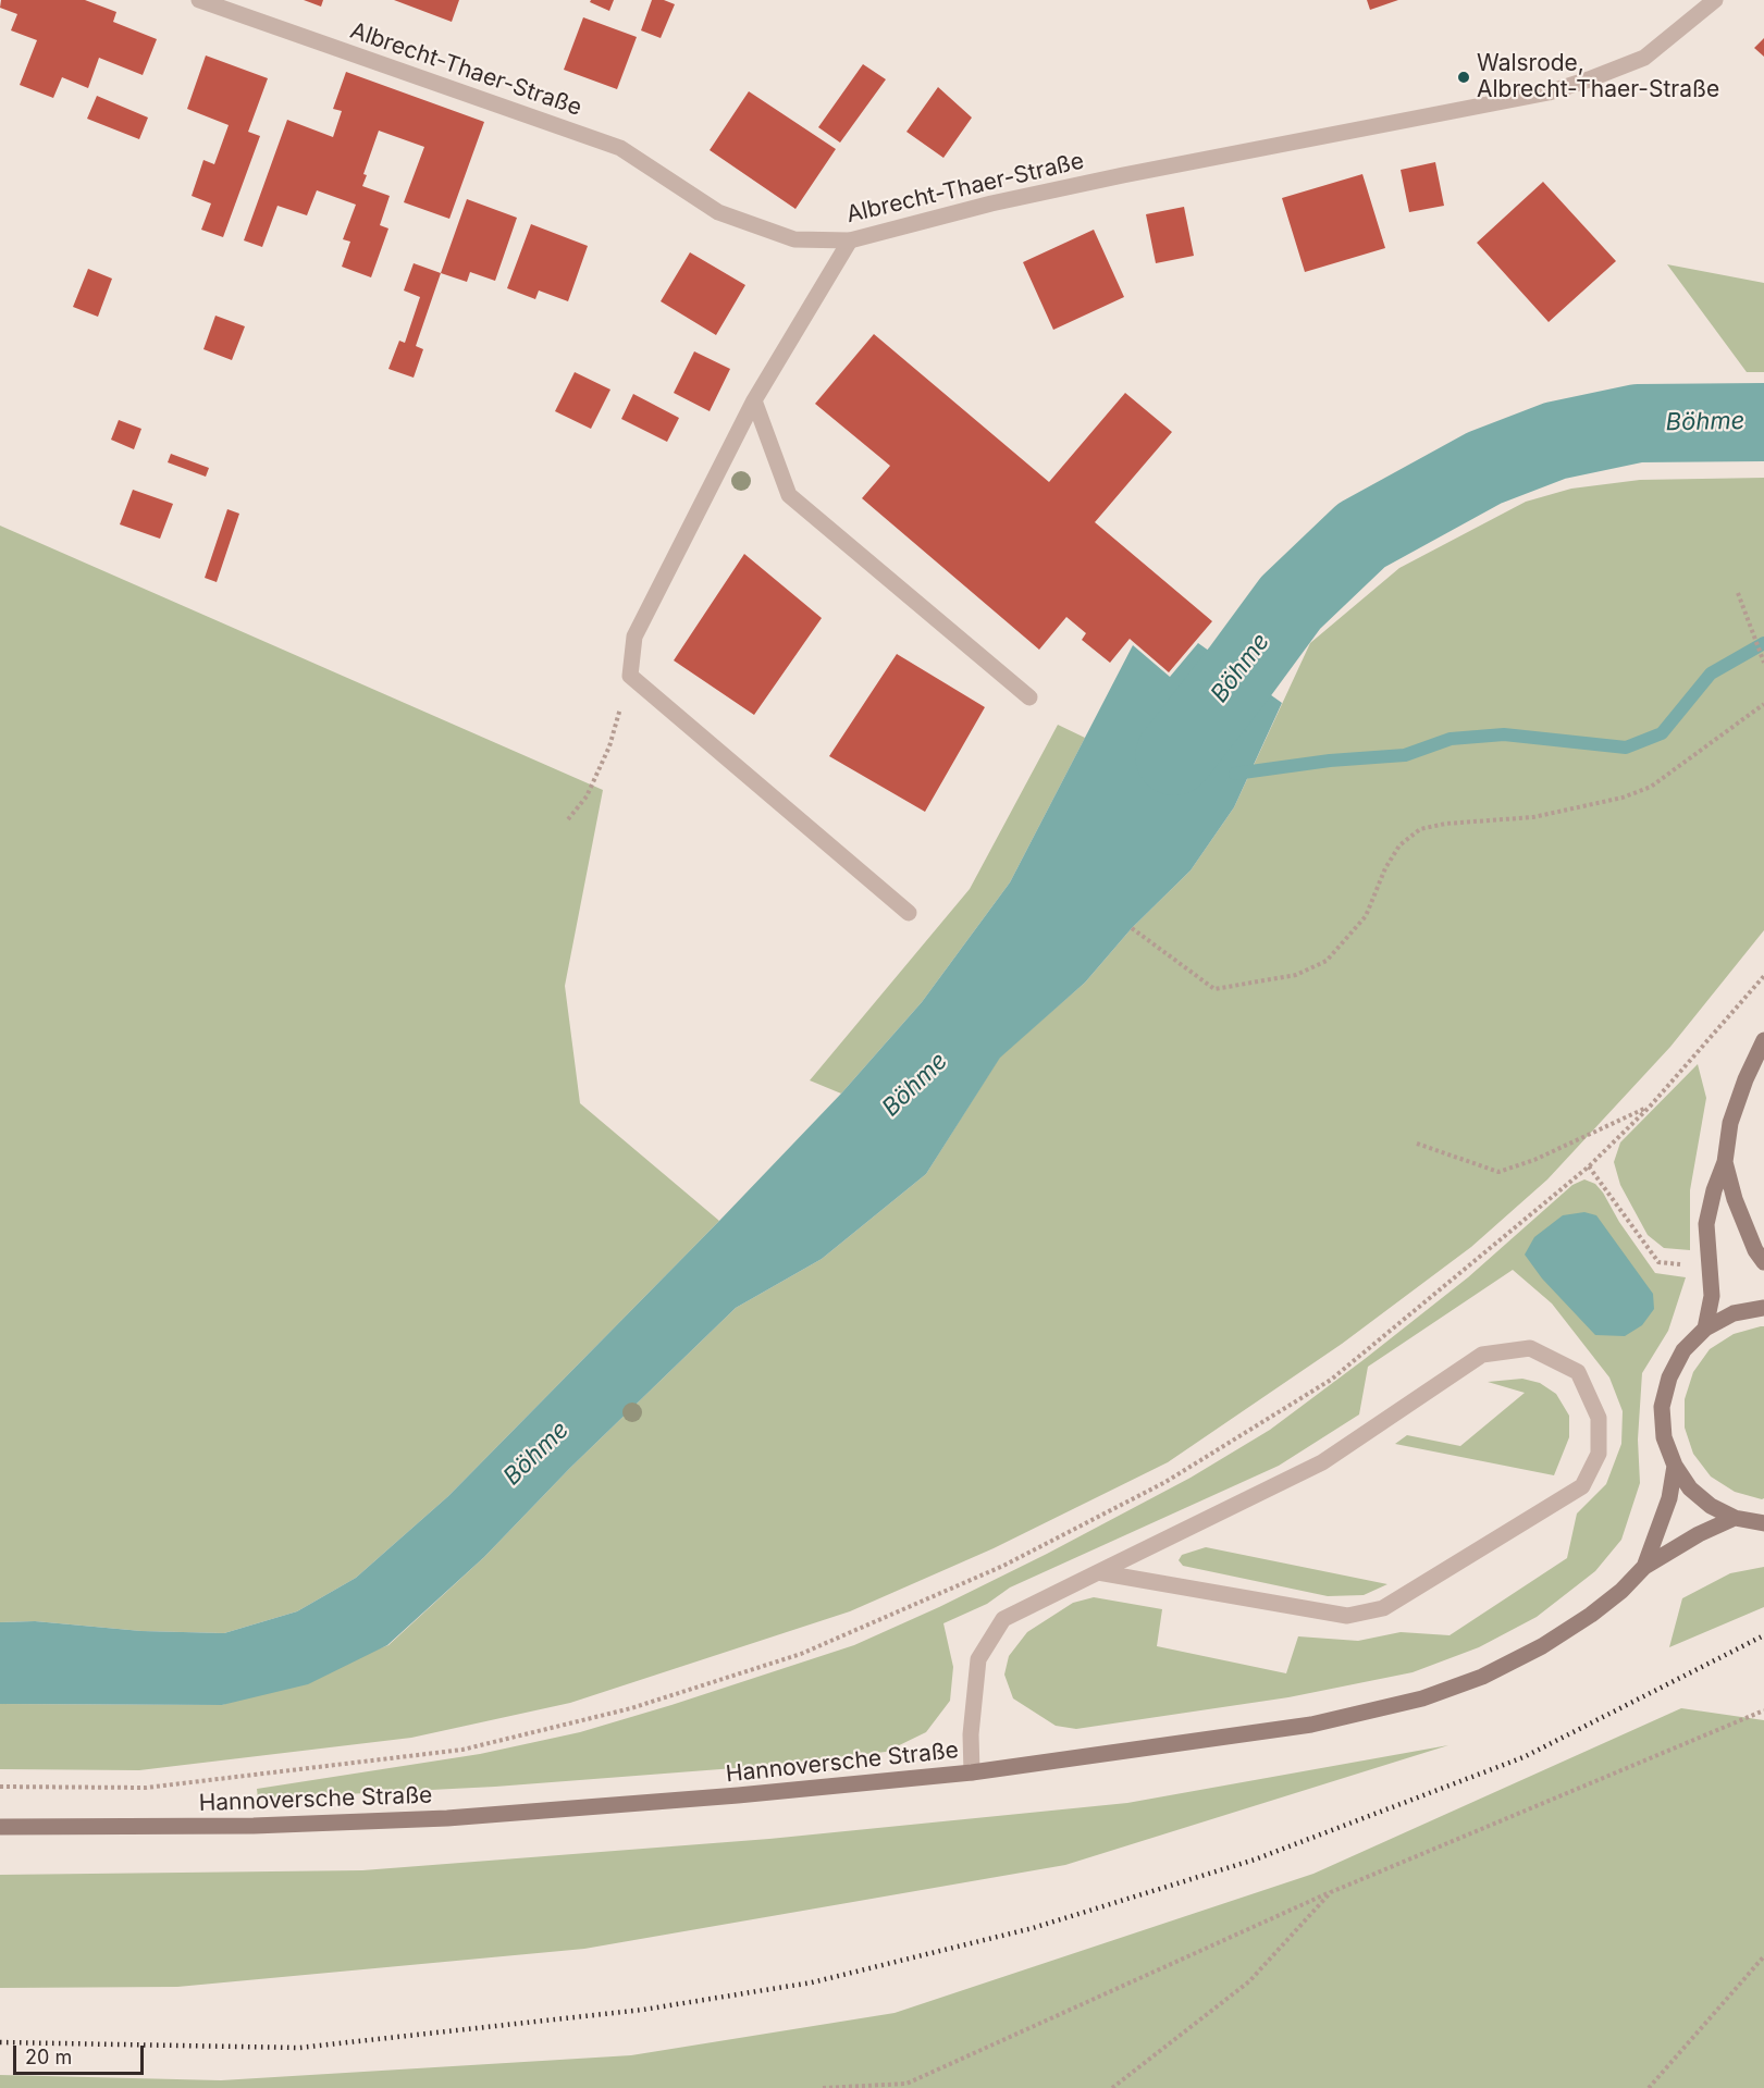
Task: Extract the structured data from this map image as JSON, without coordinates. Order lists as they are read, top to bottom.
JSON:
{
  "streets": {
    "main road": ["Hannoversche Straße"],
    "street": ["Albrecht-Thaer-Straße"]
  },
  "water": ["Böhme"],
  "places": ["Walsrode, Albrecht-Thaer-Straße"],
  "scale_bar": "20 m"
}
